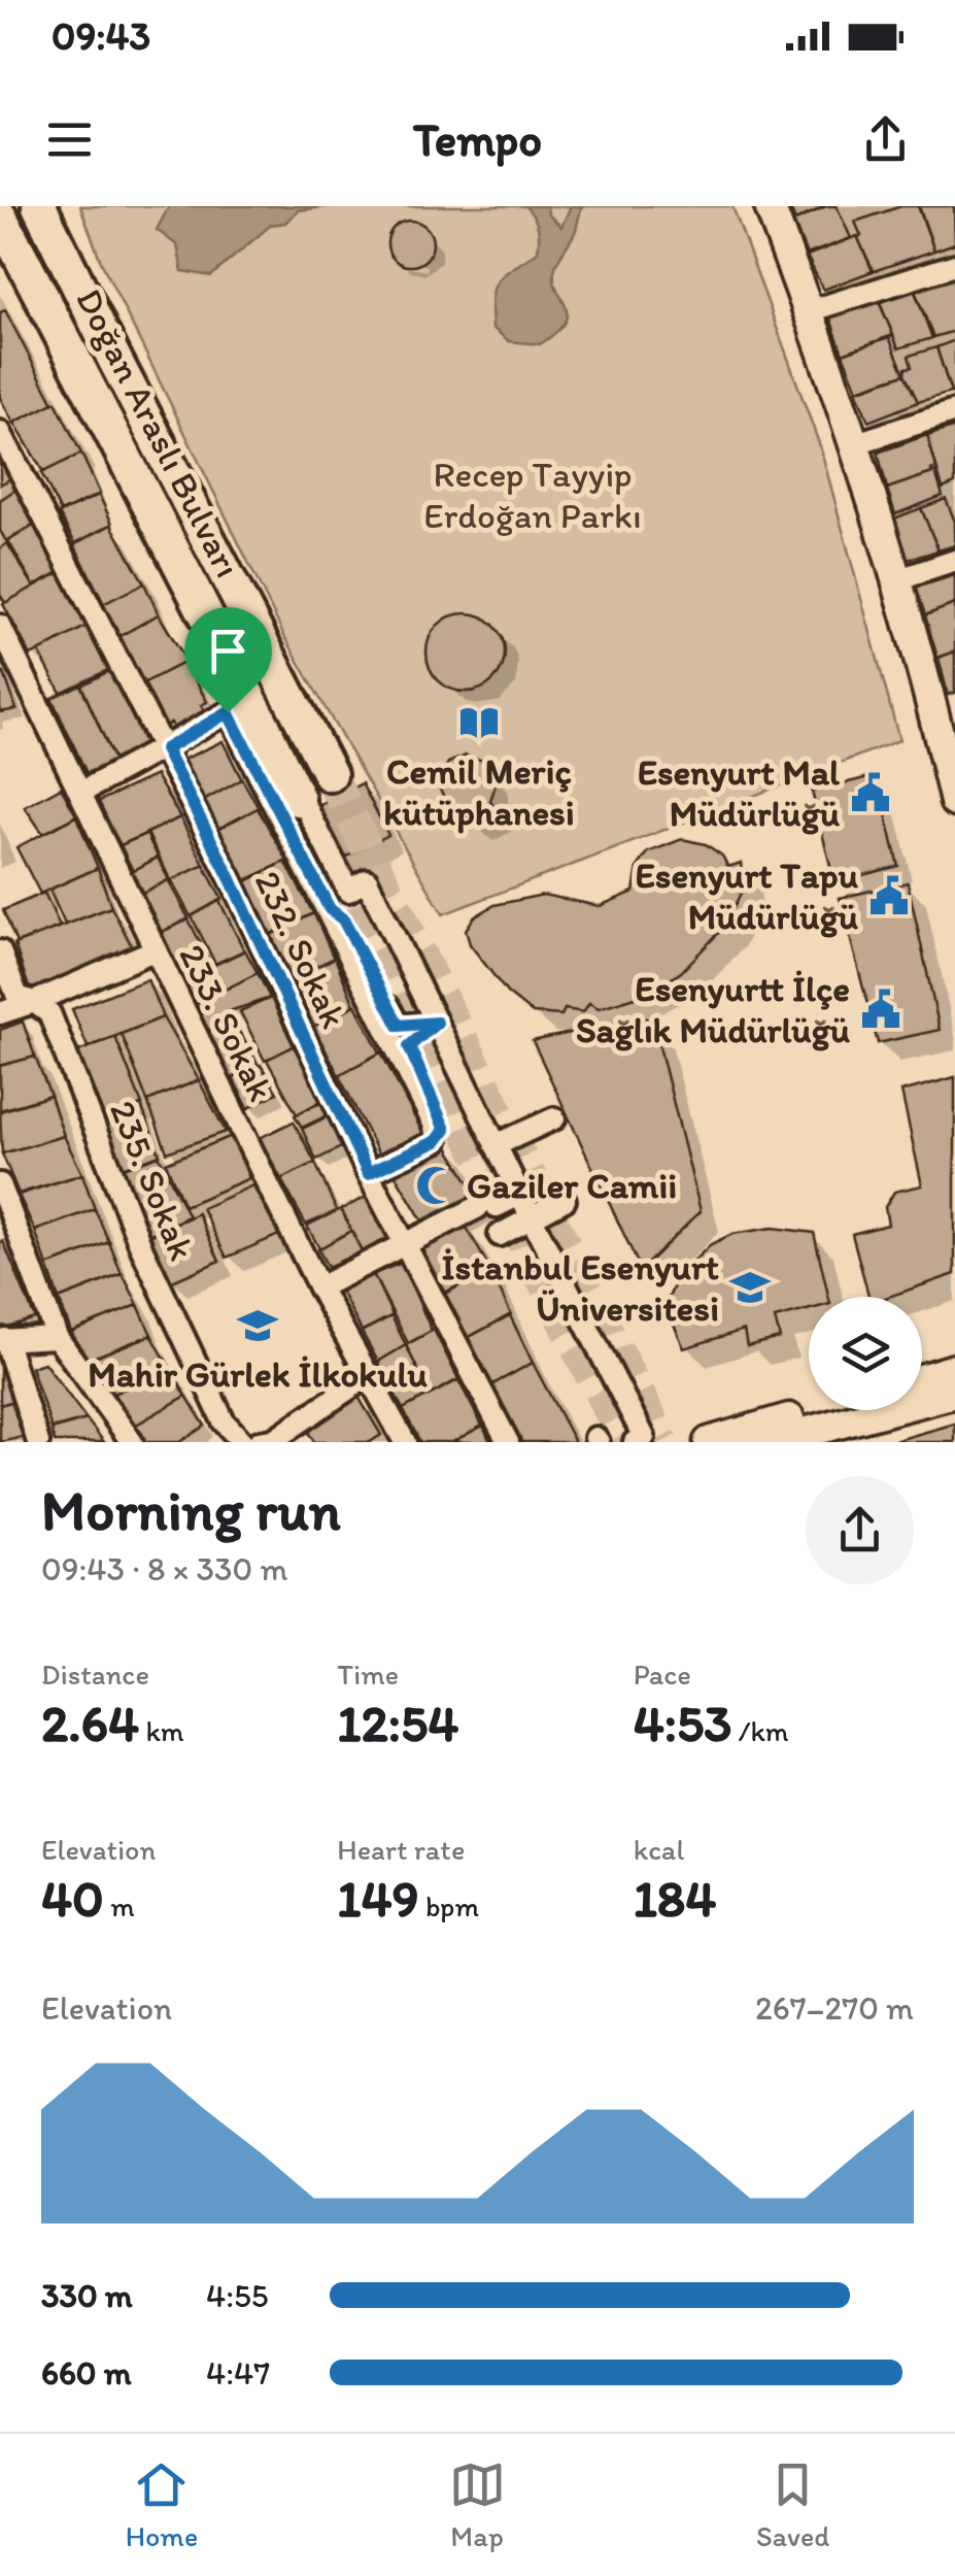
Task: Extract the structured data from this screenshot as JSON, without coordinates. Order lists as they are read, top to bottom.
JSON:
{
  "streets": {
    "main road": ["Doğan Araslı Bulvarı"],
    "street": ["232. Sokak", "233. Sokak", "235. Sokak"]
  },
  "parks": ["Recep Tayyip Erdoğan Parkı"],
  "places": {
    "library": ["Cemil Meriç kütüphanesi"],
    "public building": ["Esenyurt Mal Müdürlüğü", "Esenyurt Tapu Müdürlüğü", "Esenyurtt İlçe Sağlık Müdürlüğü"],
    "mosque": ["Gaziler Camii"],
    "school or university": ["İstanbul Esenyurt Üniversitesi", "Mahir Gürlek İlkokulu"]
  },
  "page": {
    "status": "09:43",
    "header": "Tempo",
    "heading": ["Morning run", "09:43 · 8 × 330 m"],
    "stats": [
      ["Distance", "2.64 km"],
      ["Time", "12:54"],
      ["Pace", "4:53 /km"],
      ["Elevation", "40 m"],
      ["Heart rate", "149 bpm"],
      ["kcal", "184"]
    ],
    "chart": ["Elevation", "267–270 m"],
    "list": [
      {
        "name": "330 m",
        "note": "4:55"
      },
      {
        "name": "660 m",
        "note": "4:47"
      }
    ],
    "tabs": ["Home", "Map", "Saved"]
  }
}
